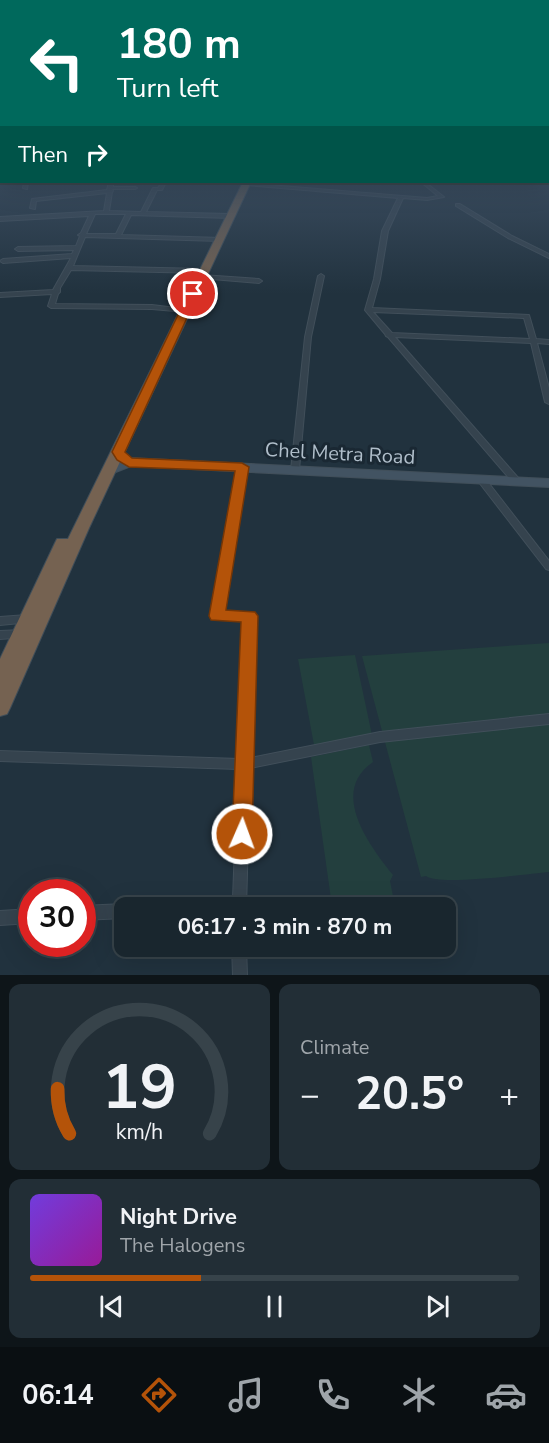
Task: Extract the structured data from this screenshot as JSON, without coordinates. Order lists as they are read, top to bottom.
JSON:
{
  "streets": {
    "street": ["Chel Metra Road"]
  },
  "page": {
    "turn": ["180 m", "Turn left"],
    "then": "Then",
    "limit": "30",
    "trip": "06:17 · 3 min · 870 m",
    "tile": "Climate",
    "heat": ["−", "20.5°", "+"],
    "song": ["Night Drive", "The Halogens"],
    "tabs": "06:14",
    "gauge": ["19", "km/h"]
  }
}
